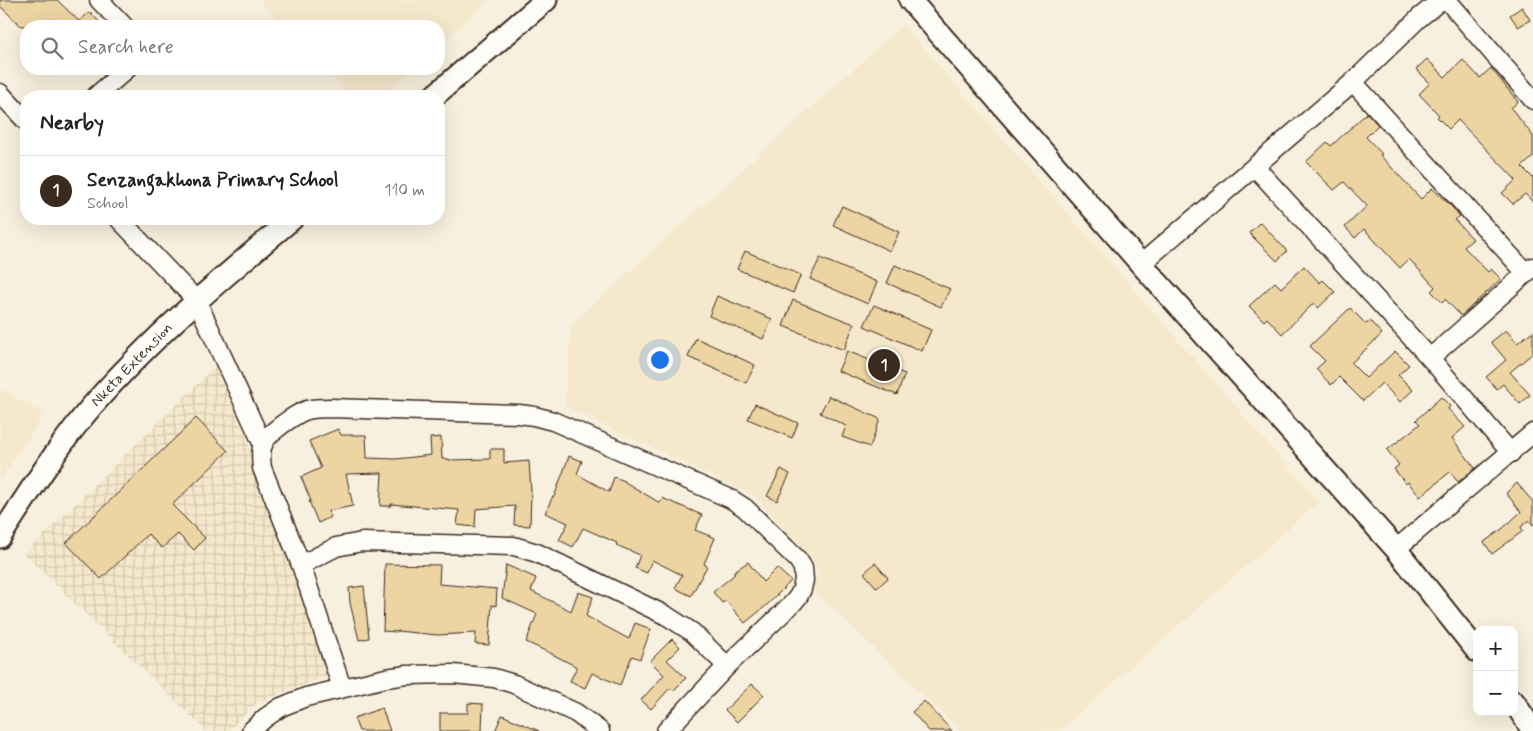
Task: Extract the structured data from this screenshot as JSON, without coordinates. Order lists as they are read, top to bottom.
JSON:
{
  "streets": {
    "street": ["Nketa Extension"]
  },
  "page": {
    "search": "Search here",
    "heading": "Nearby",
    "list": [
      {
        "mark": "1",
        "name": "Senzangakhona Primary School",
        "note": "School",
        "value": "110 m"
      }
    ],
    "pins": "1",
    "map_buttons": ["+", "−"]
  }
}
